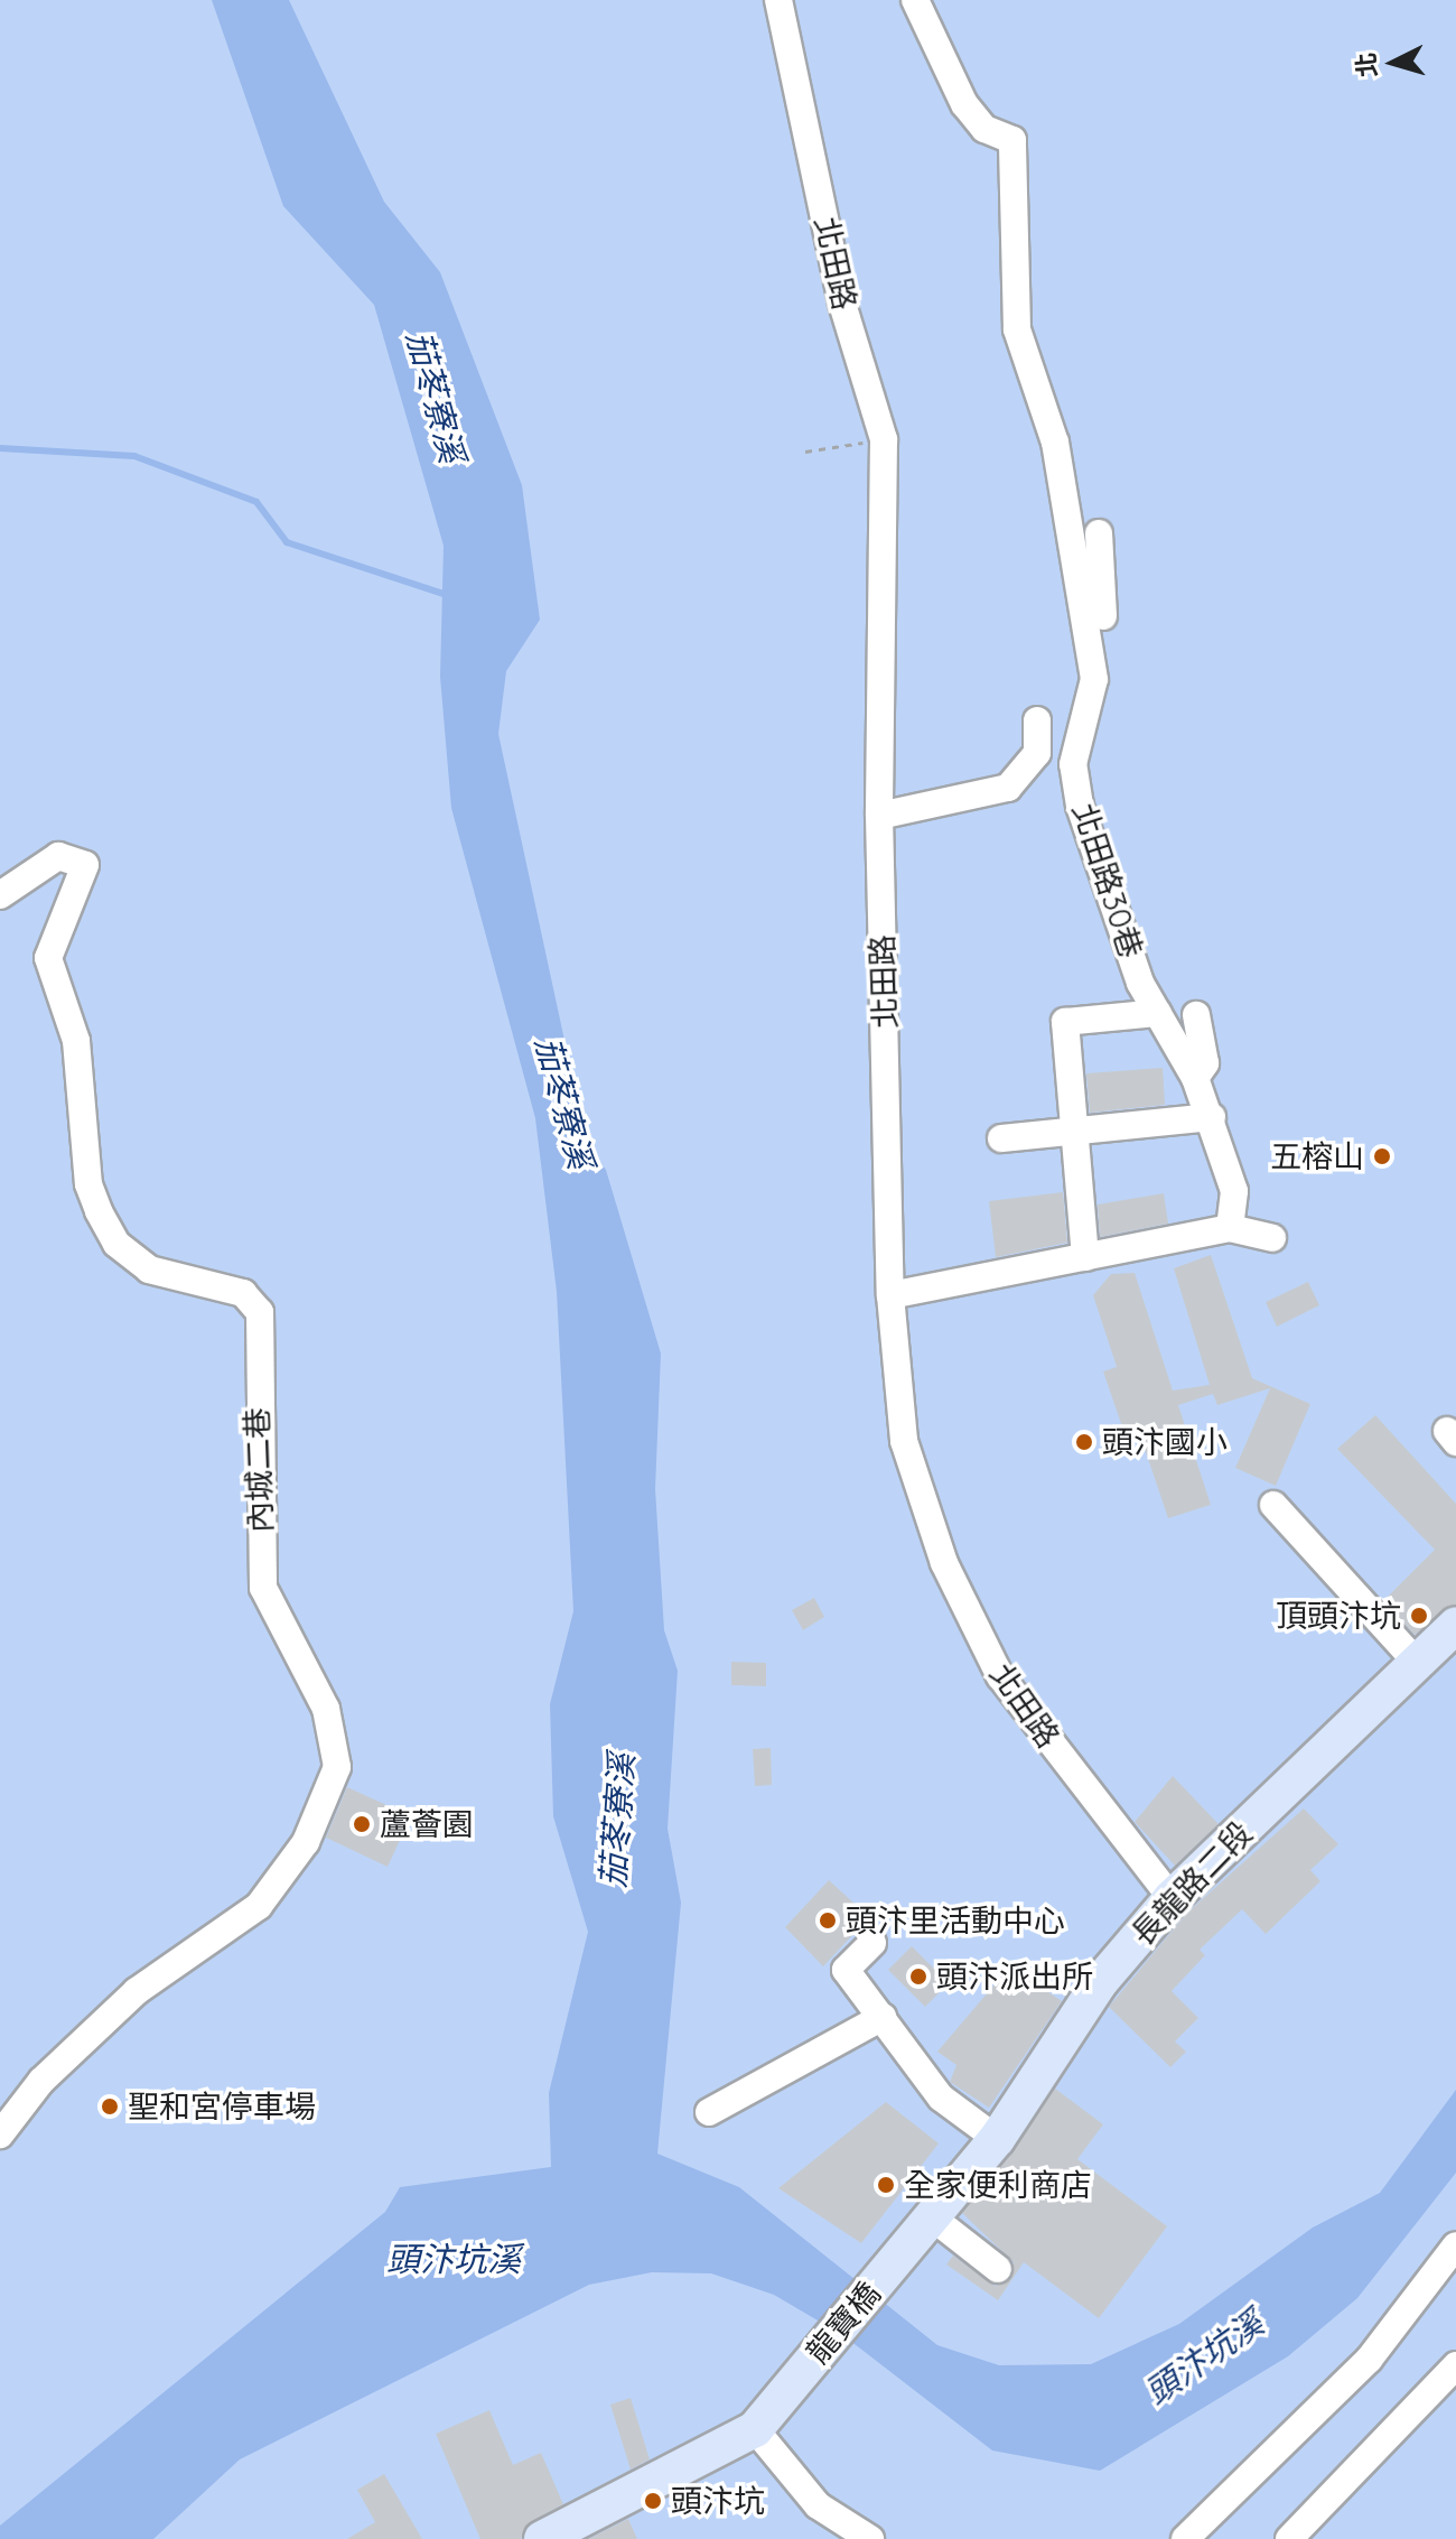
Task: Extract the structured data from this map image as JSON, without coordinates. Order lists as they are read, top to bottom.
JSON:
{
  "streets": {
    "main road": ["長龍路二段", "龍寶橋"],
    "street": ["北田路", "北田路30巷", "內城二巷"]
  },
  "crossings": [
    ["北田路", "長龍路二段"],
    ["長龍路二段", "龍寶橋"]
  ],
  "water": ["茄苳寮溪", "頭汴坑溪"],
  "places": [
    "五榕山",
    "頭汴國小",
    "頂頭汴坑",
    "蘆薈園",
    "頭汴里活動中心",
    "頭汴派出所",
    "聖和宮停車場",
    "全家便利商店",
    "頭汴坑"
  ],
  "north": "left"
}
